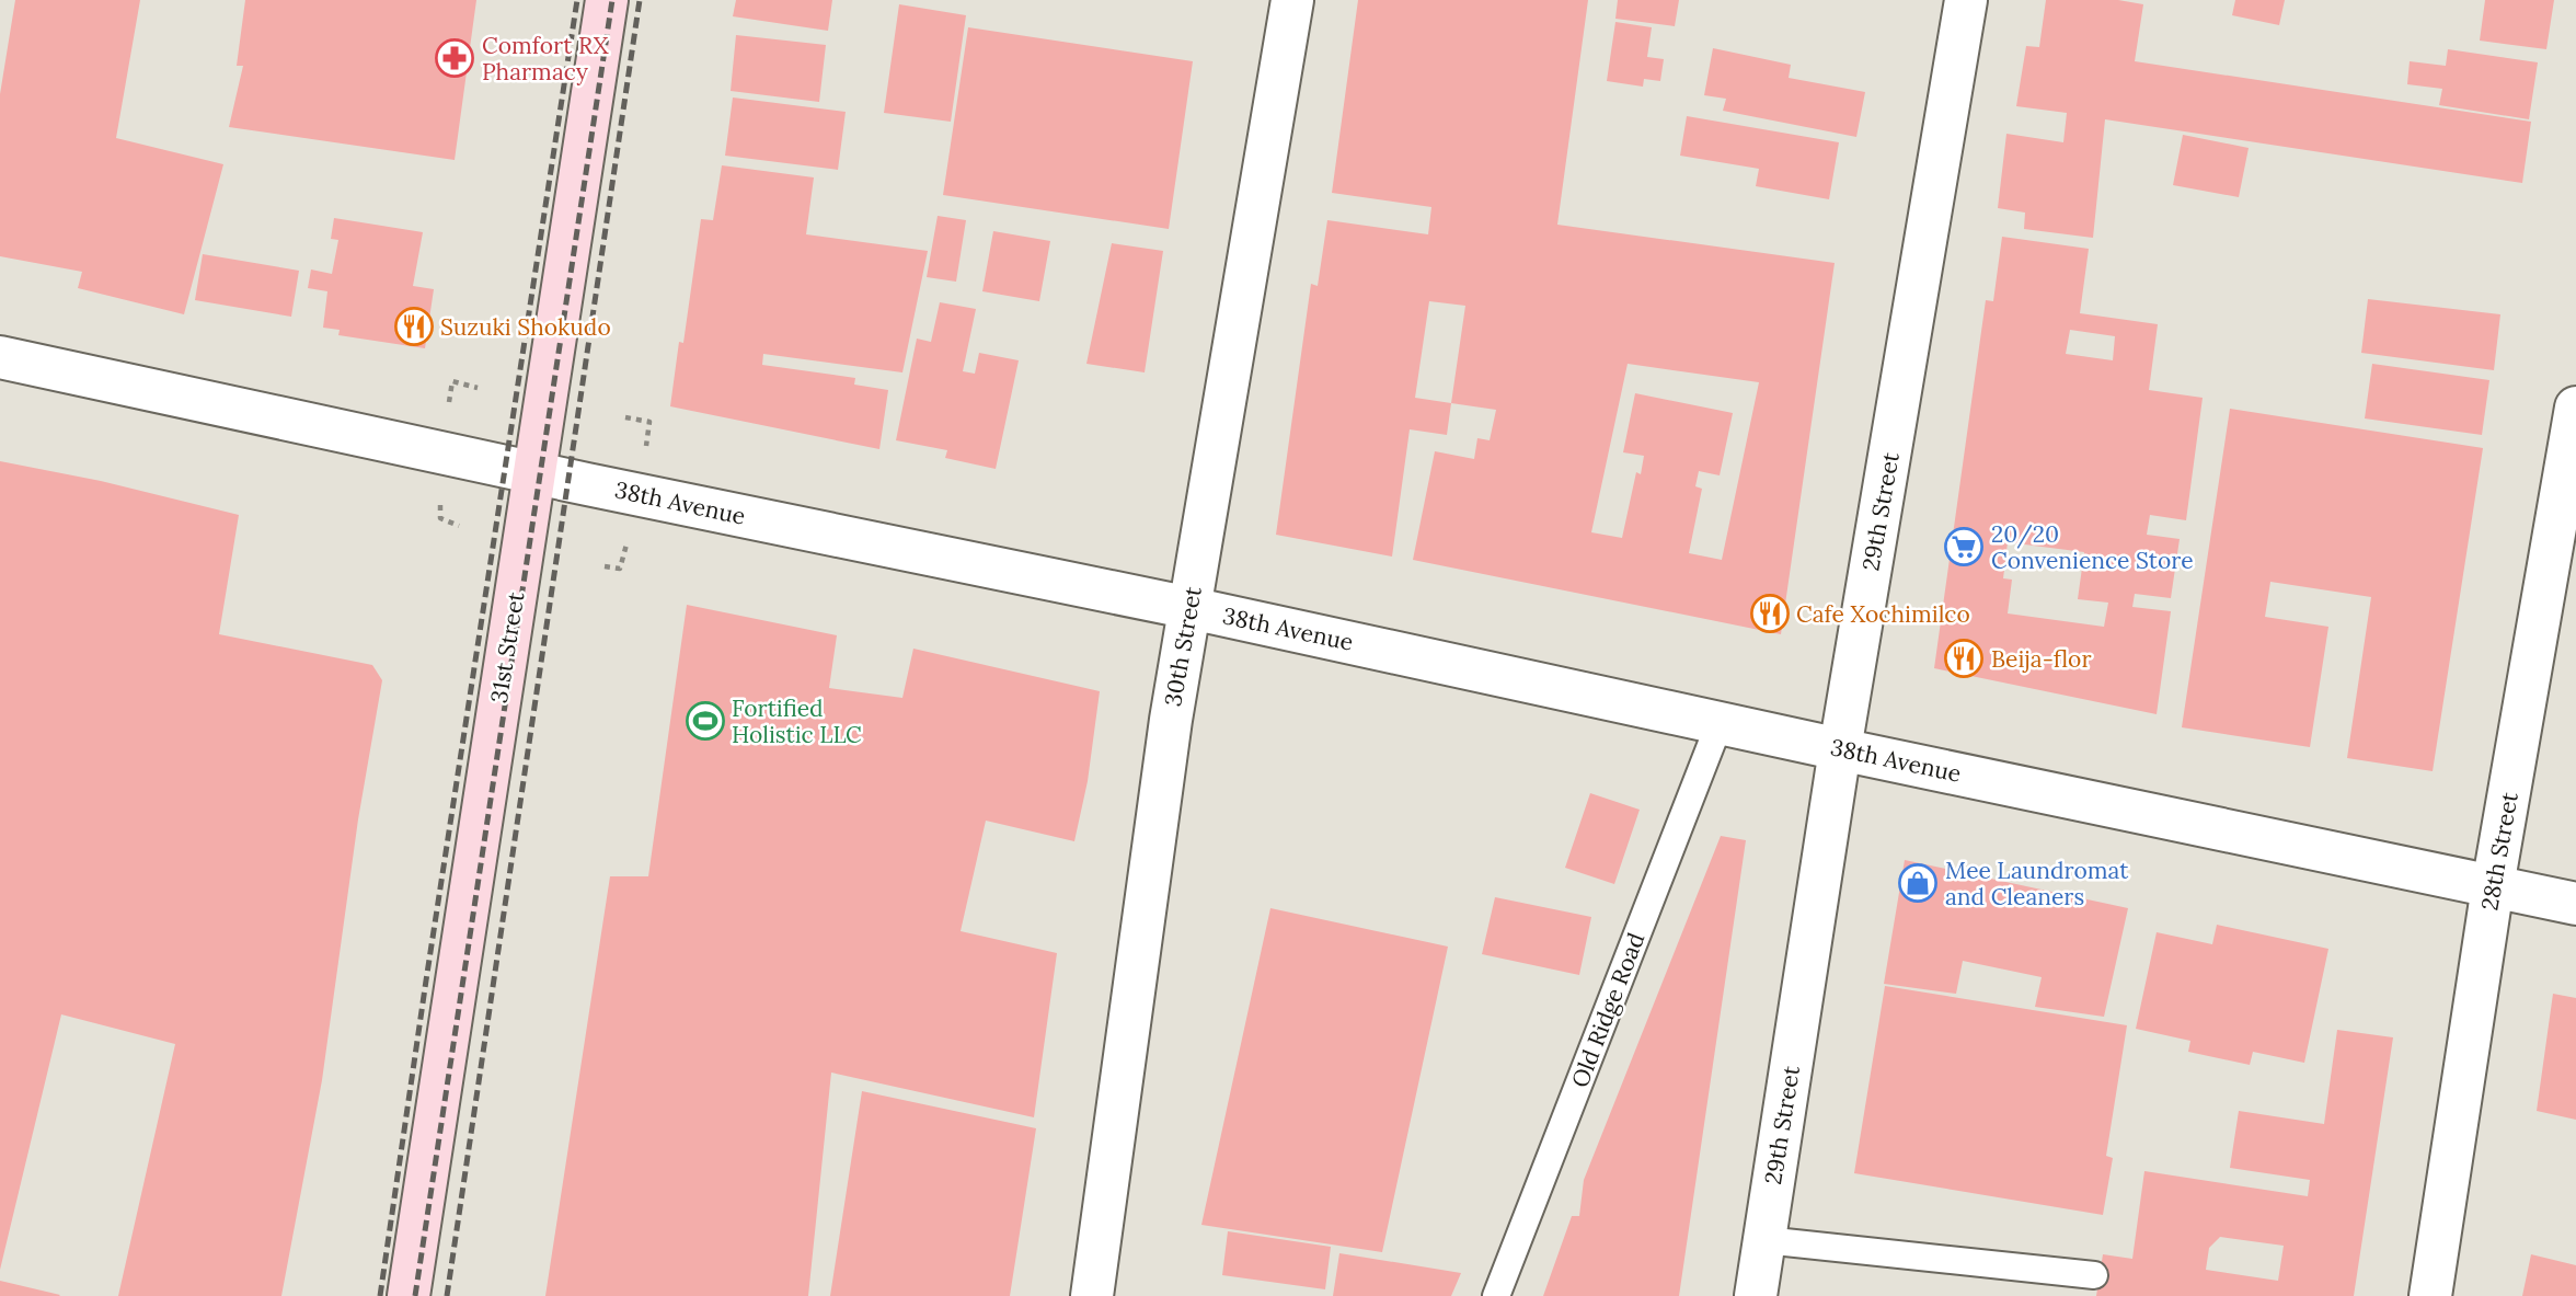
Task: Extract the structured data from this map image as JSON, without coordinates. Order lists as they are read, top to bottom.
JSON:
{
  "streets": {
    "main road": ["31st Street"],
    "street": [
      "38th Avenue",
      "29th Street",
      "30th Street",
      "28th Street"
    ],
    "lane": ["Old Ridge Road"]
  },
  "crossings": [
    ["38th Avenue", "29th Street"],
    ["38th Avenue", "30th Street"],
    ["38th Avenue", "31st Street"],
    ["38th Avenue", "28th Street"],
    ["38th Avenue", "Old Ridge Road"]
  ],
  "places": {
    "pharmacy": ["Comfort RX Pharmacy"],
    "restaurant": ["Suzuki Shokudo", "Cafe Xochimilco", "Beija-flor"],
    "supermarket": ["20/20 Convenience Store"],
    "sports": ["Fortified Holistic LLC"],
    "shop": ["Mee Laundromat and Cleaners"]
  }
}
